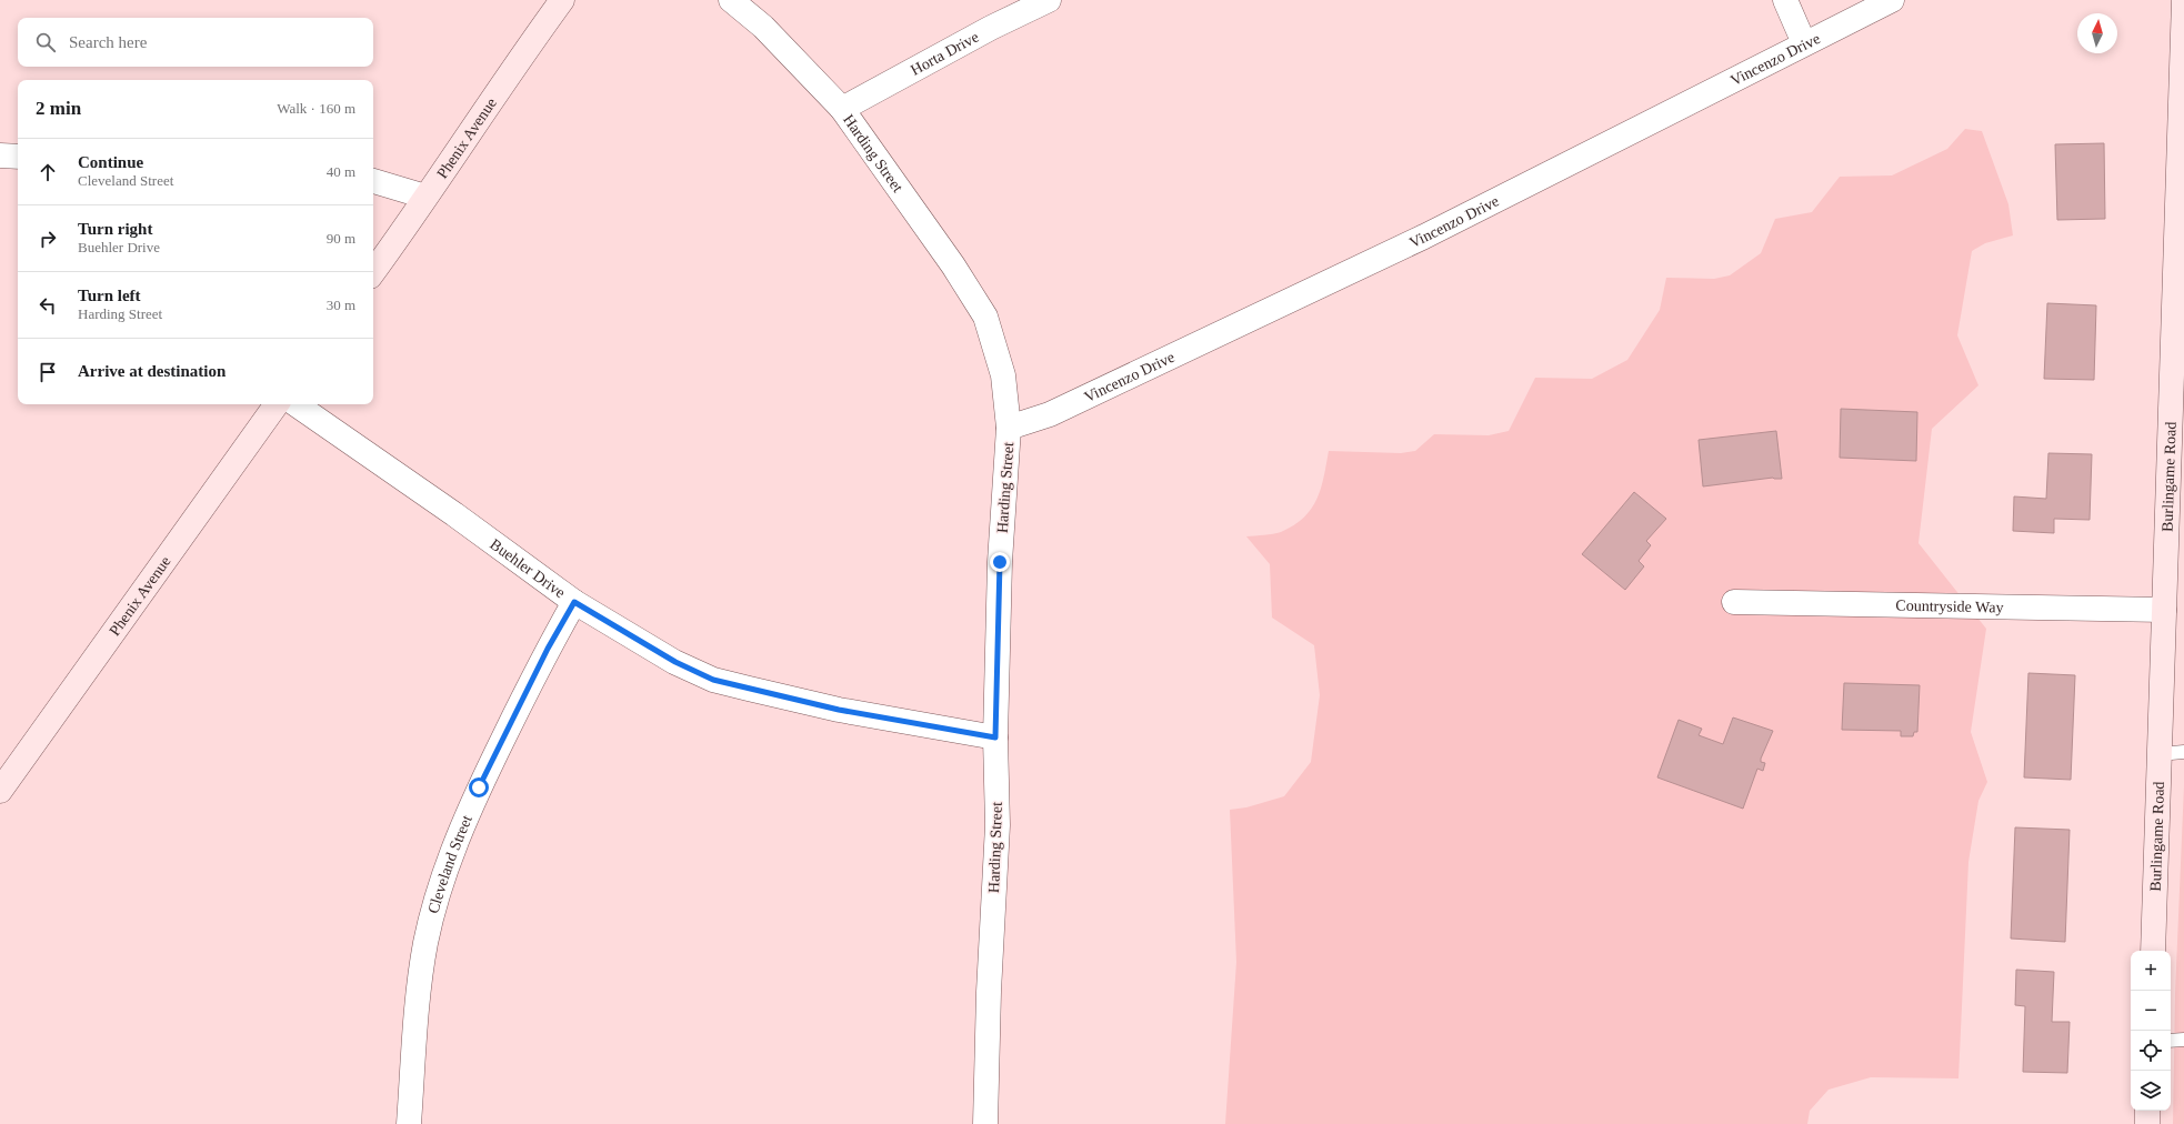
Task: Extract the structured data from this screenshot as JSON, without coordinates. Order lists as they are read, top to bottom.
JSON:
{
  "streets": {
    "street": [
      "Horta Drive",
      "Vincenzo Drive",
      "Phenix Avenue",
      "Harding Street",
      "Burlingame Road",
      "Buehler Drive",
      "Countryside Way",
      "Cleveland Street"
    ]
  },
  "crossings": [
    ["Horta Drive", "Harding Street"],
    ["Vincenzo Drive", "Harding Street"],
    ["Harding Street", "Buehler Drive"],
    ["Burlingame Road", "Countryside Way"],
    ["Buehler Drive", "Cleveland Street"]
  ],
  "north": "top",
  "page": {
    "search": "Search here",
    "heading": ["2 min", "Walk · 160 m"],
    "list": [
      ["Continue", "Cleveland Street", "40 m"],
      ["Turn right", "Buehler Drive", "90 m"],
      ["Turn left", "Harding Street", "30 m"],
      "Arrive at destination"
    ],
    "map_buttons": ["+", "−"]
  }
}
